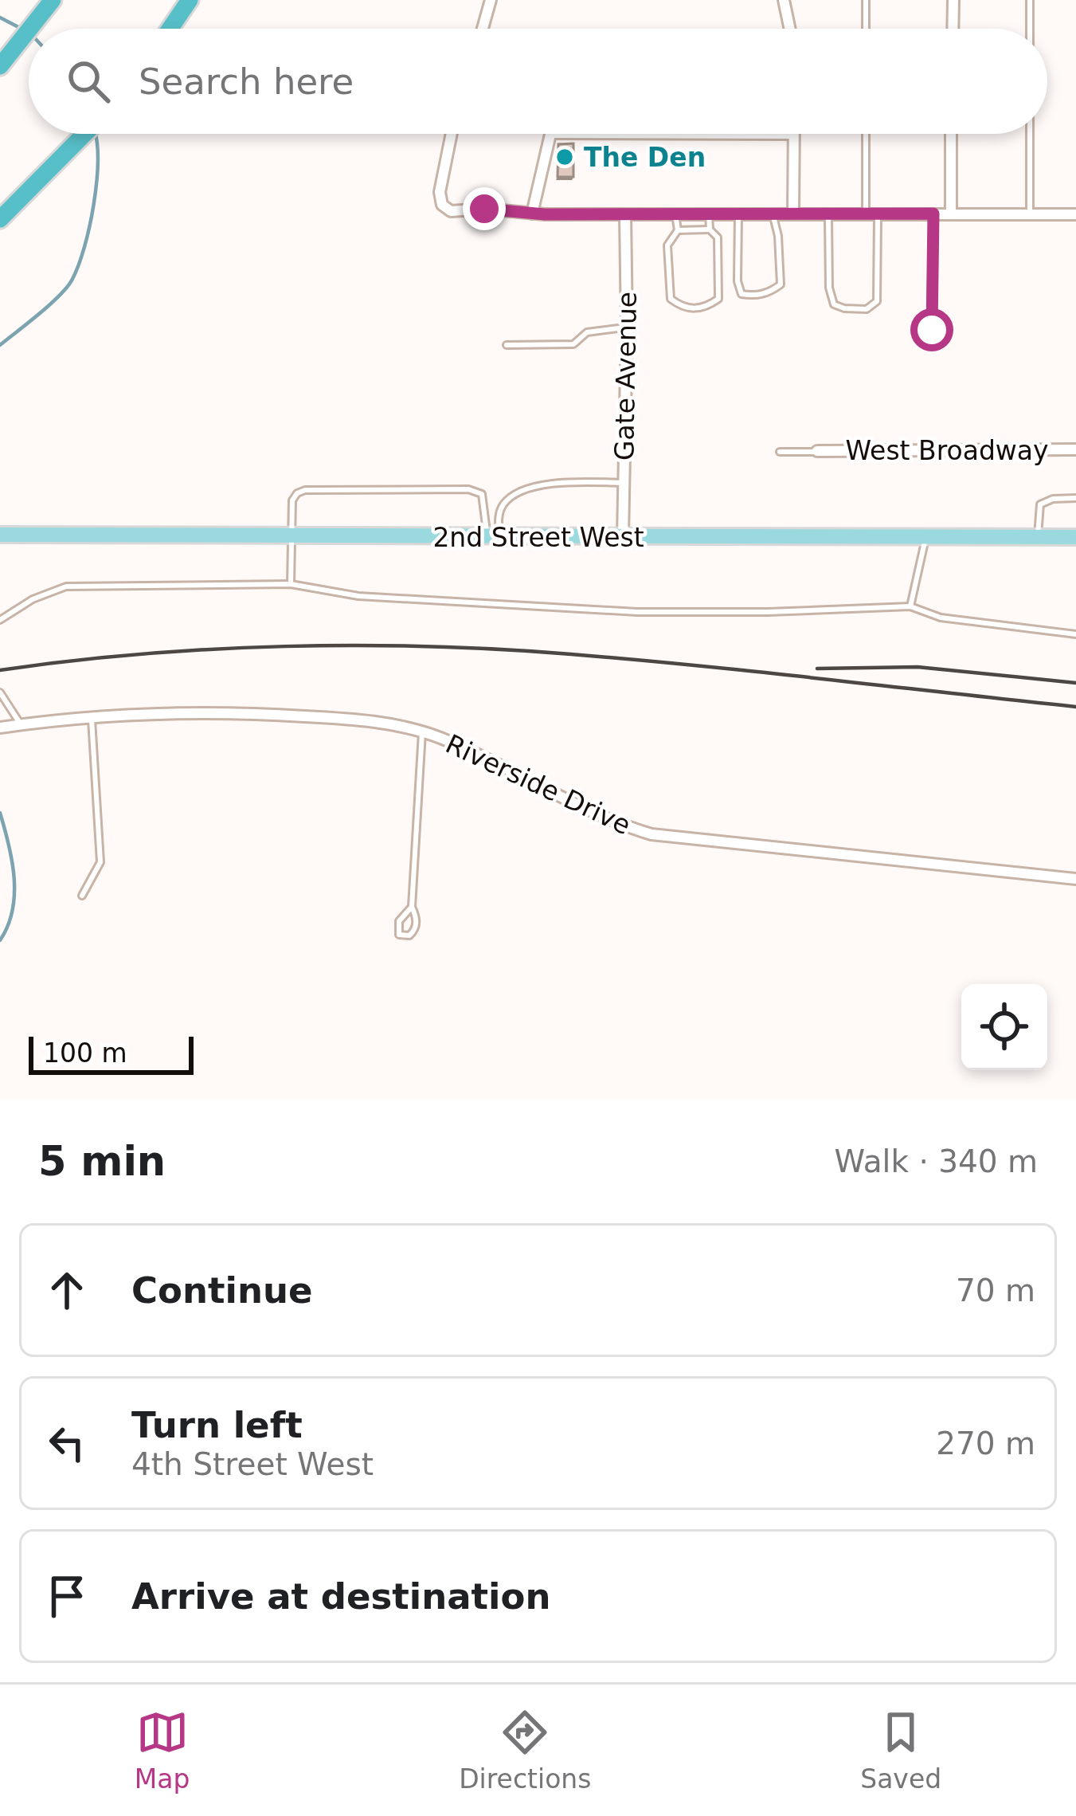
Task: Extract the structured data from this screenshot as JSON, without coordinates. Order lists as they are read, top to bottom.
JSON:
{
  "streets": {
    "main road": ["2nd Street West"],
    "street": ["Gate Avenue", "West Broadway", "Riverside Drive"]
  },
  "crossings": [
    ["Gate Avenue", "2nd Street West"]
  ],
  "places": ["The Den"],
  "scale_bar": "100 m",
  "page": {
    "search": "Search here",
    "scale": "100 m",
    "heading": ["5 min", "Walk · 340 m"],
    "list": [
      ["Continue", "70 m"],
      ["Turn left", "4th Street West", "270 m"],
      "Arrive at destination"
    ],
    "nav": ["Map", "Directions", "Saved"]
  }
}
